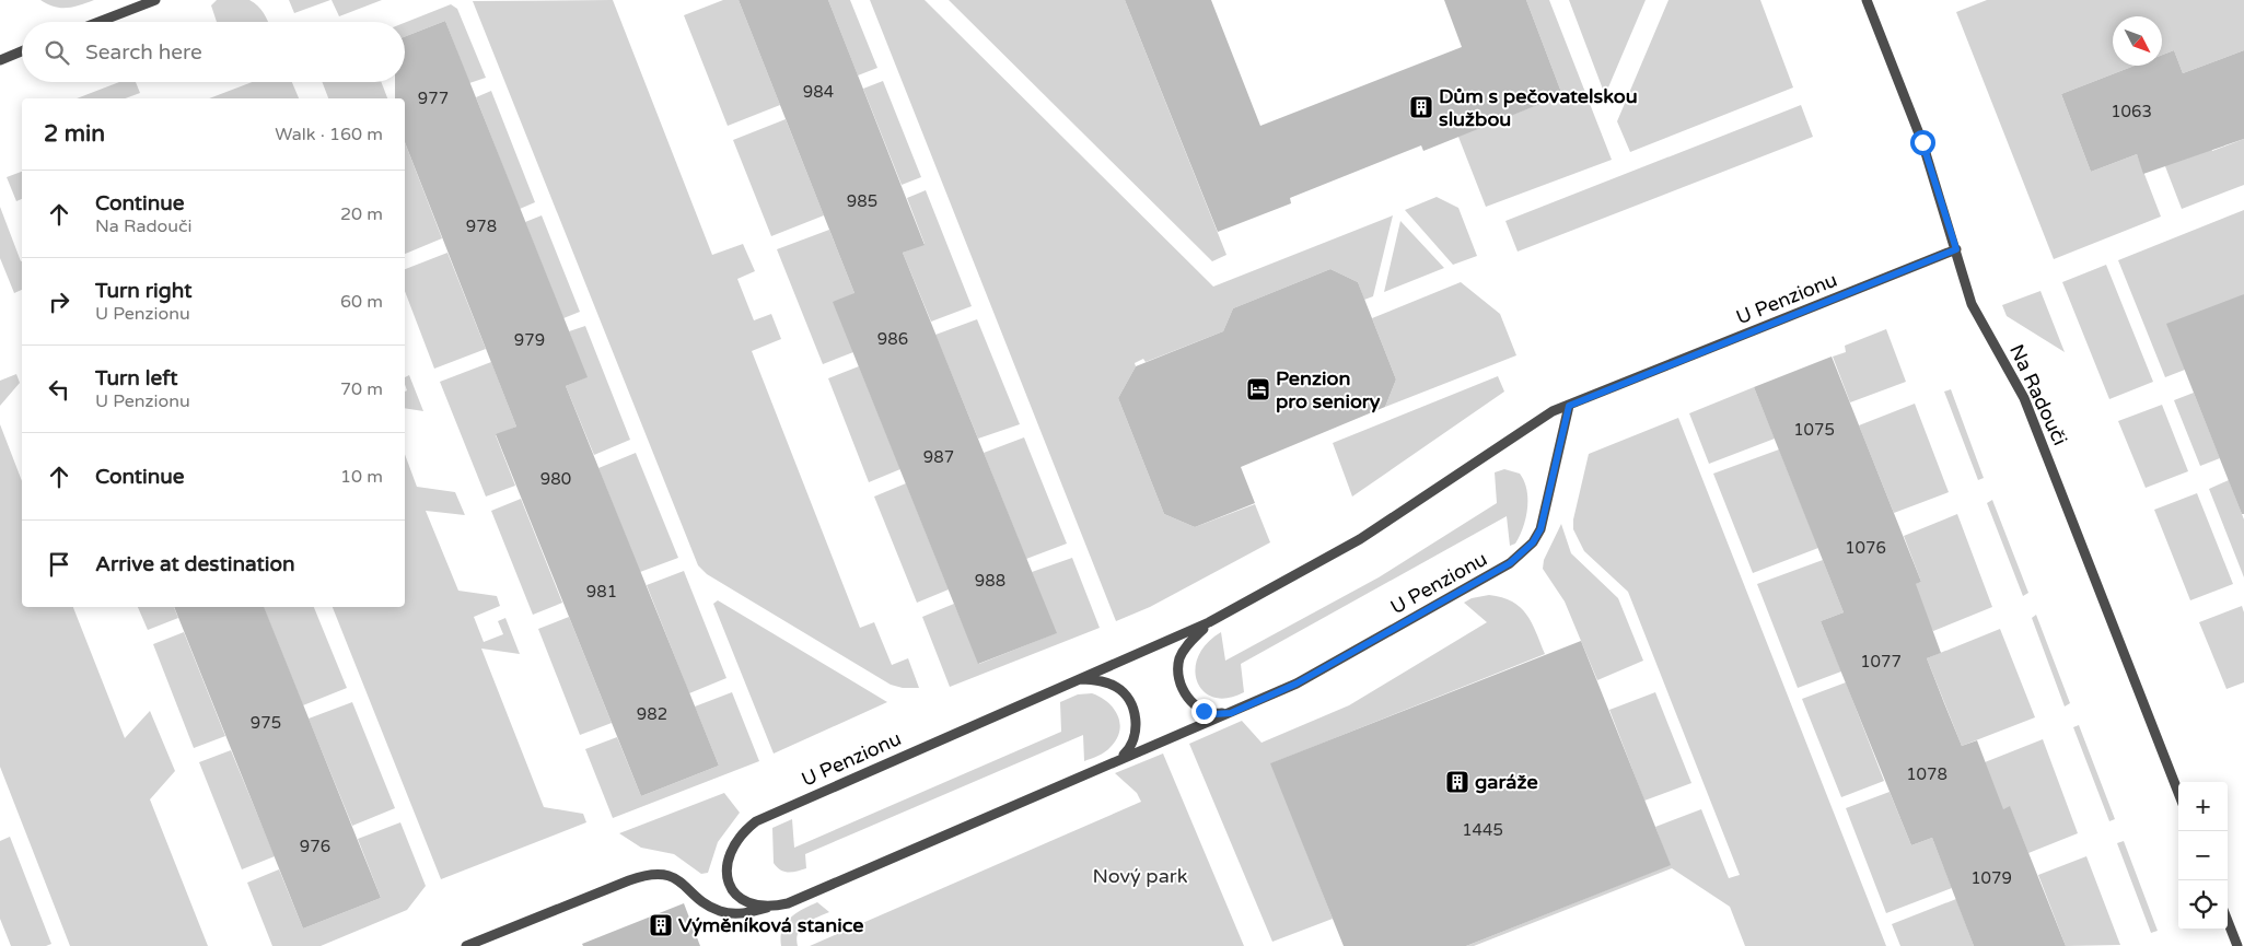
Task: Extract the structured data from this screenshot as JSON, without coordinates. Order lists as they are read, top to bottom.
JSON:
{
  "streets": {
    "street": ["U Penzionu", "Na Radouči"]
  },
  "crossings": [
    ["U Penzionu", "Na Radouči"]
  ],
  "parks": ["Nový park"],
  "places": {
    "building": ["Dům s pečovatelskou službou", "garáže", "Výměníková stanice"],
    "hotel": ["Penzion pro seniory"]
  },
  "house_numbers": [
    "984",
    "977",
    "1063",
    "985",
    "978",
    "986",
    "979",
    "1075",
    "987",
    "980",
    "1076",
    "988",
    "981",
    "1077",
    "982",
    "975",
    "1078",
    "1445",
    "976",
    "1079"
  ],
  "north": "bottom right",
  "page": {
    "search": "Search here",
    "heading": ["2 min", "Walk · 160 m"],
    "list": [
      ["Continue", "Na Radouči", "20 m"],
      ["Turn right", "U Penzionu", "60 m"],
      ["Turn left", "U Penzionu", "70 m"],
      ["Continue", "10 m"],
      "Arrive at destination"
    ],
    "map_buttons": ["+", "−"]
  }
}
